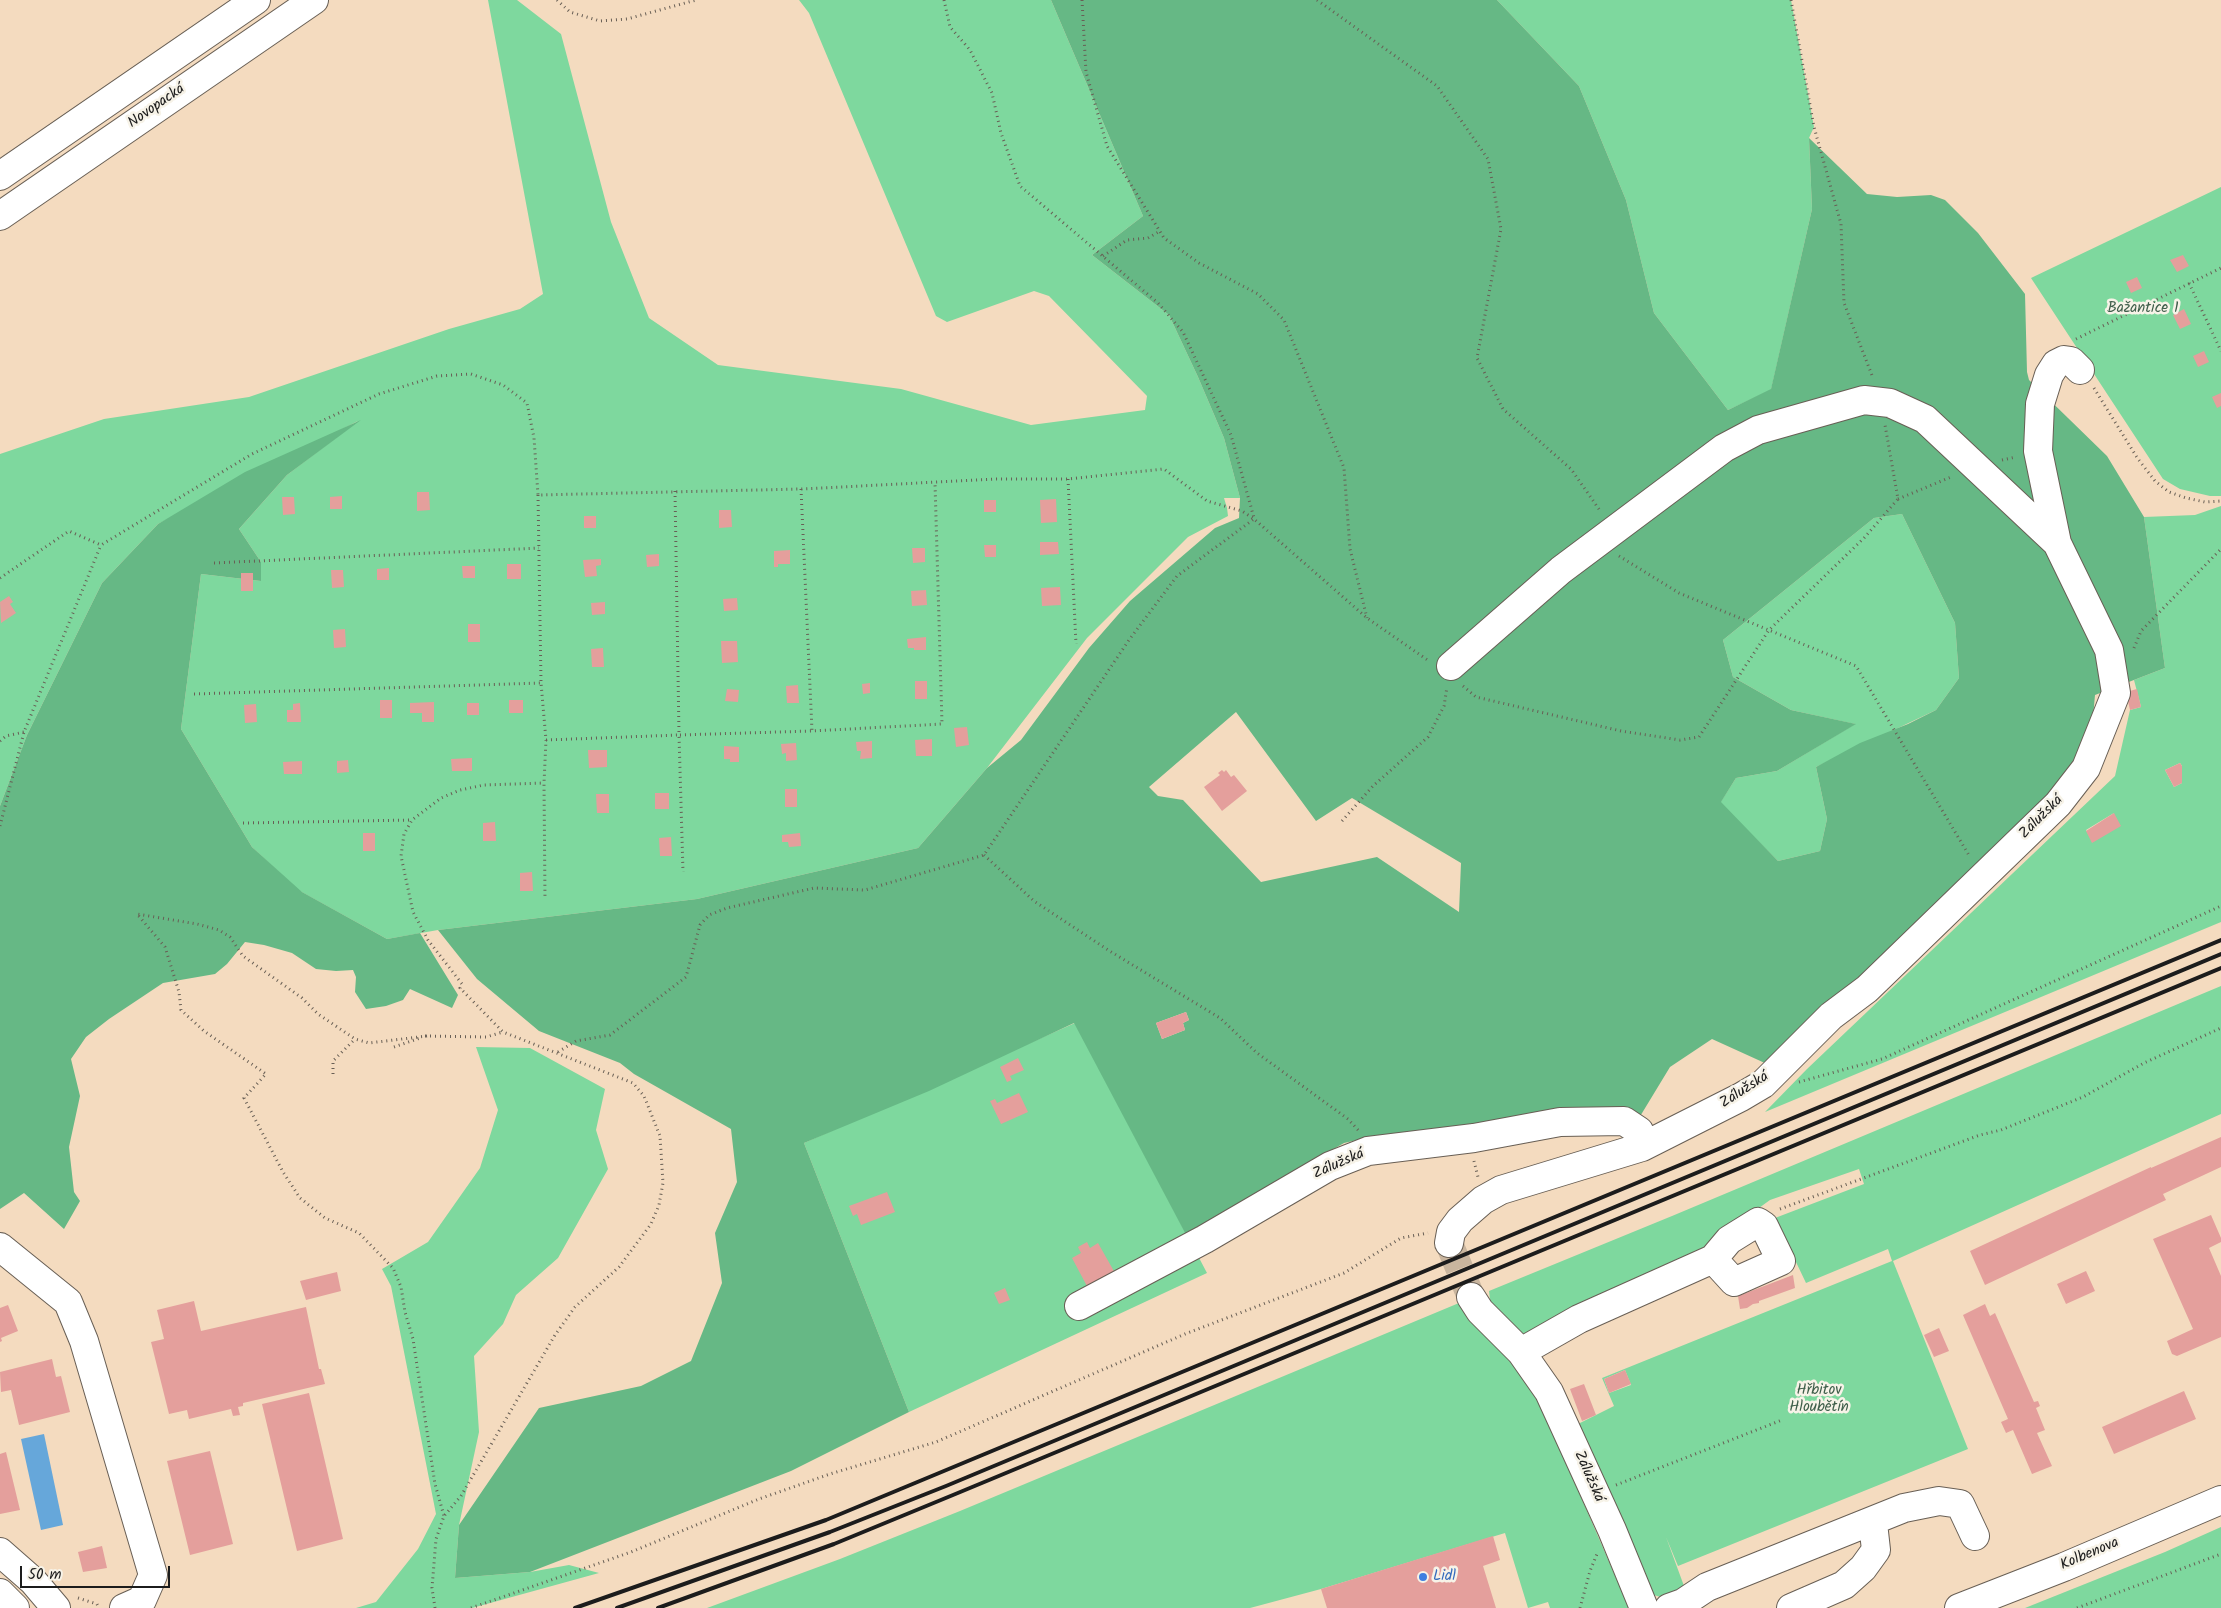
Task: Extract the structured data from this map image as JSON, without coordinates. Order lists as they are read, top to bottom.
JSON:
{
  "streets": {
    "main road": ["Novopacká", "Zálužská", "Kolbenova"]
  },
  "parks": ["Bažantice 1", "Hřbitov Hloubětín"],
  "places": ["Lidl"],
  "scale_bar": "50 m"
}
